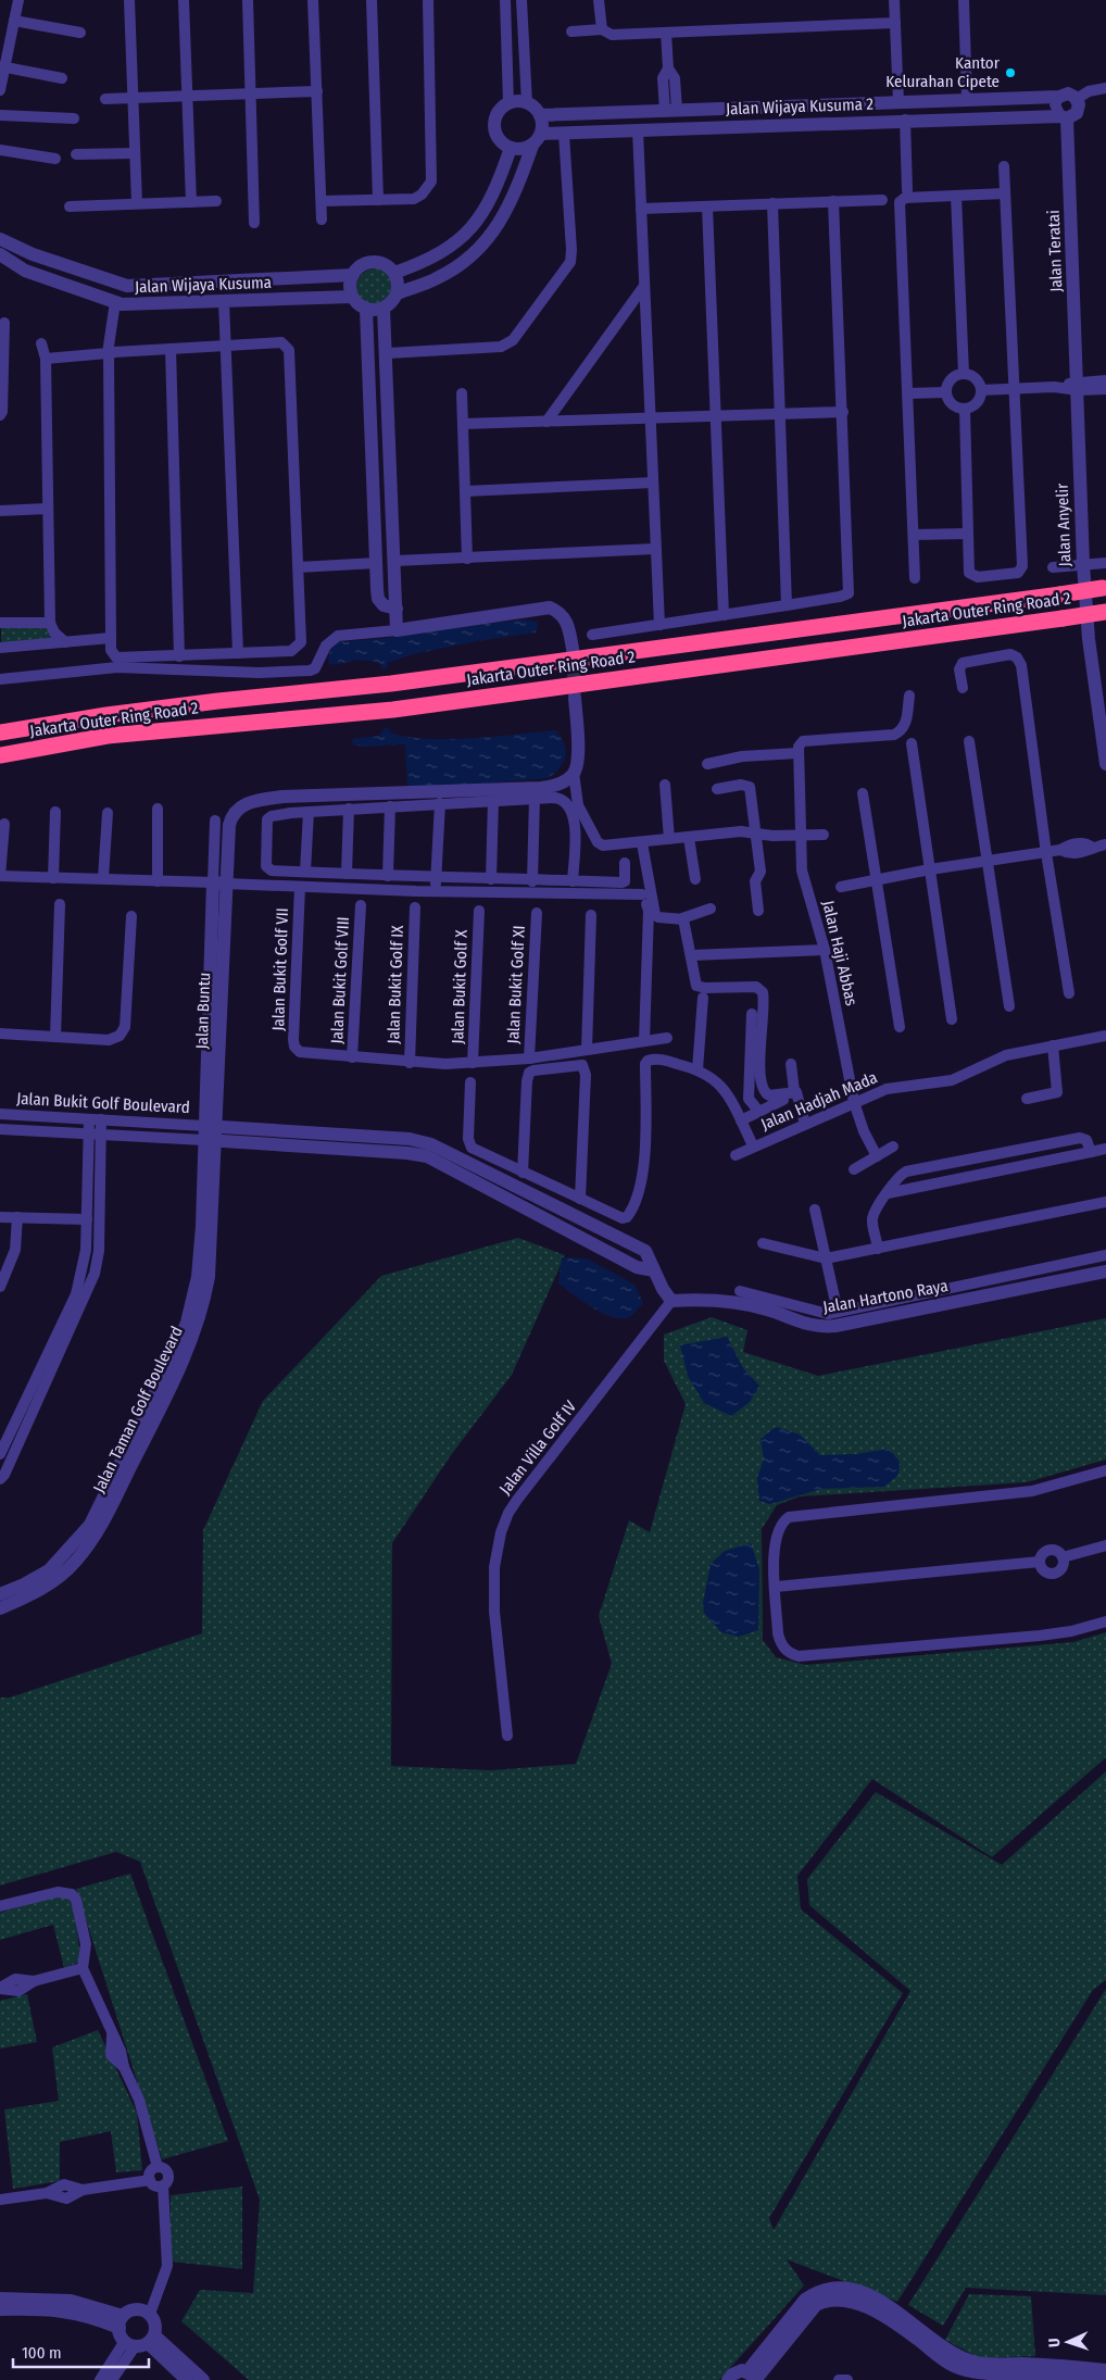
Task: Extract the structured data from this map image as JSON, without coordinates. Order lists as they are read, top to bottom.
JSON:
{
  "streets": {
    "highway": ["Jakarta Outer Ring Road 2"],
    "street": [
      "Jalan Wijaya Kusuma 2",
      "Jalan Teratai",
      "Jalan Wijaya Kusuma",
      "Jalan Anyelir",
      "Jalan Haji Abbas",
      "Jalan Bukit Golf VII",
      "Jalan Bukit Golf VIII",
      "Jalan Bukit Golf IX",
      "Jalan Bukit Golf XI",
      "Jalan Bukit Golf X",
      "Jalan Buntu",
      "Jalan Hadjah Mada",
      "Jalan Bukit Golf Boulevard",
      "Jalan Hartono Raya",
      "Jalan Taman Golf Boulevard",
      "Jalan Villa Golf IV"
    ]
  },
  "crossings": [
    ["Jalan Wijaya Kusuma 2", "Jalan Teratai"],
    ["Jalan Teratai", "Jalan Anyelir"],
    ["Jalan Haji Abbas", "Jalan Hadjah Mada"],
    ["Jalan Bukit Golf VII", "Jalan Bukit Golf VIII"],
    ["Jalan Buntu", "Jalan Bukit Golf Boulevard"],
    ["Jalan Buntu", "Jalan Taman Golf Boulevard"],
    ["Jalan Bukit Golf Boulevard", "Jalan Taman Golf Boulevard"],
    ["Jalan Hartono Raya", "Jalan Villa Golf IV"]
  ],
  "places": ["Kantor Kelurahan Cipete"],
  "scale_bar": "100 m",
  "north": "left"
}
